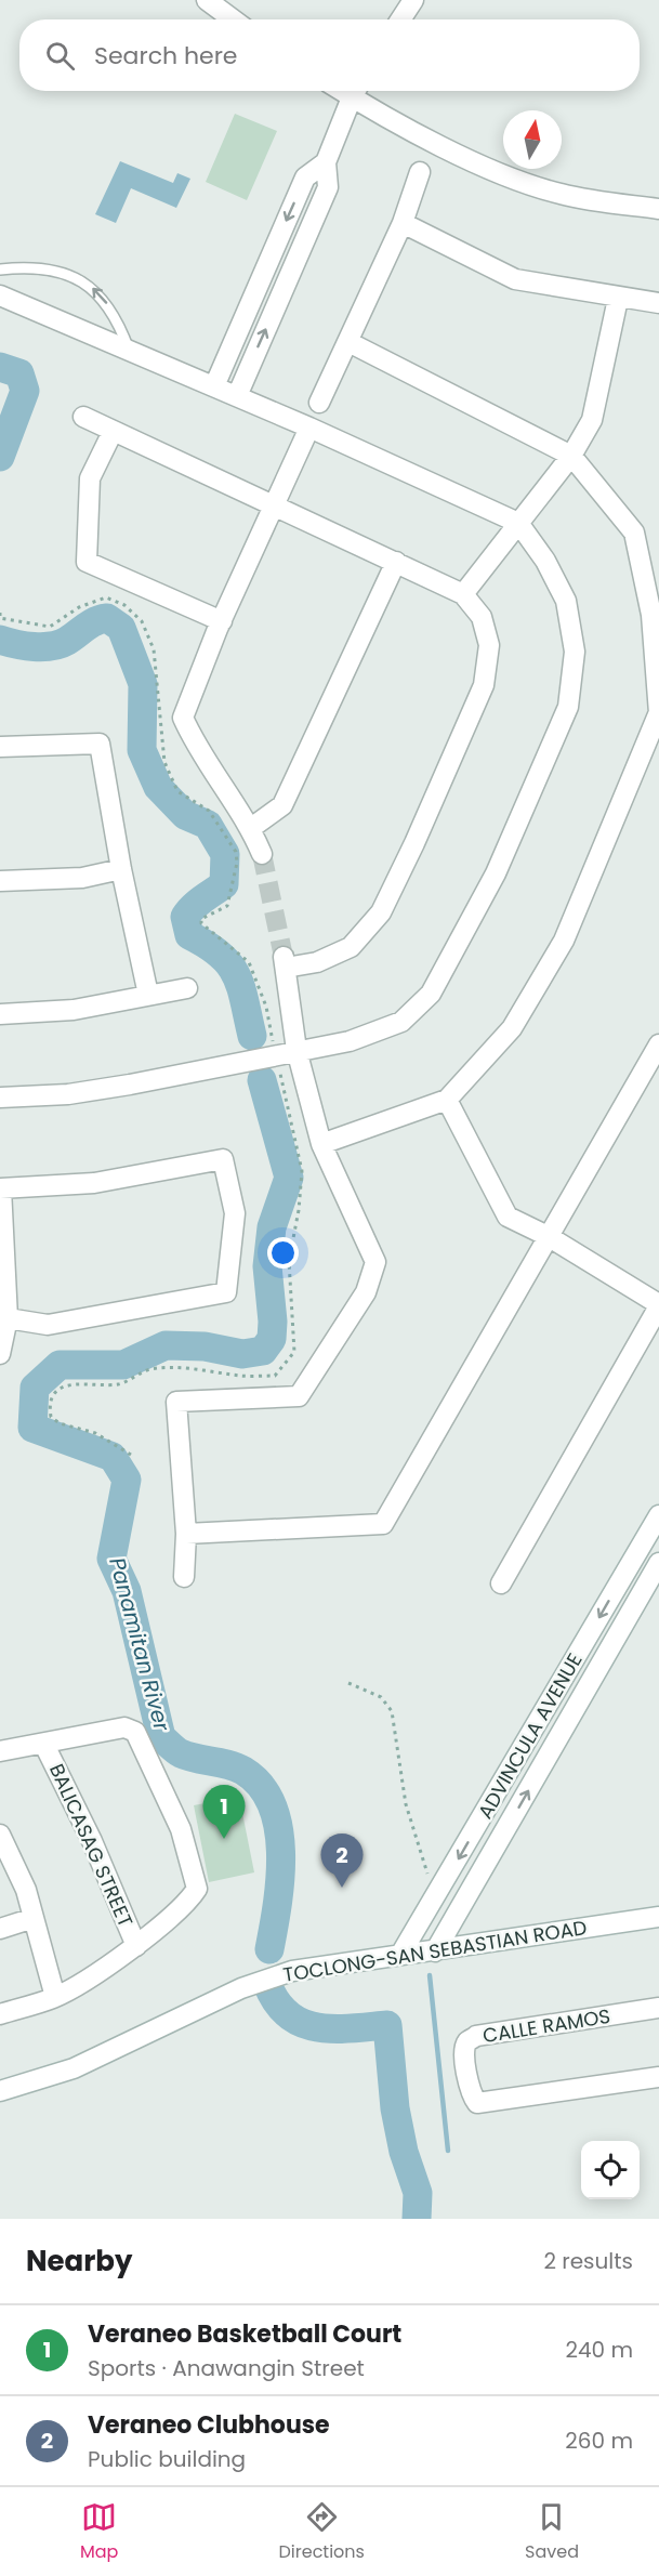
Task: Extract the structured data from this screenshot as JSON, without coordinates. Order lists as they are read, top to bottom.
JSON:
{
  "streets": {
    "street": [
      "ADVINCULA AVENUE",
      "BALICASAG STREET",
      "TOCLONG-SAN SEBASTIAN ROAD",
      "CALLE RAMOS"
    ]
  },
  "crossings": [
    ["ADVINCULA AVENUE", "TOCLONG-SAN SEBASTIAN ROAD"]
  ],
  "water": ["Panamitan River"],
  "north": "top",
  "page": {
    "search": "Search here",
    "pins": ["1", "2"],
    "heading": ["Nearby", "2 results"],
    "list": [
      {
        "mark": "1",
        "name": "Veraneo Basketball Court",
        "note": "Sports · Anawangin Street",
        "value": "240 m"
      },
      {
        "mark": "2",
        "name": "Veraneo Clubhouse",
        "note": "Public building",
        "value": "260 m"
      }
    ],
    "nav": ["Map", "Directions", "Saved"]
  }
}
